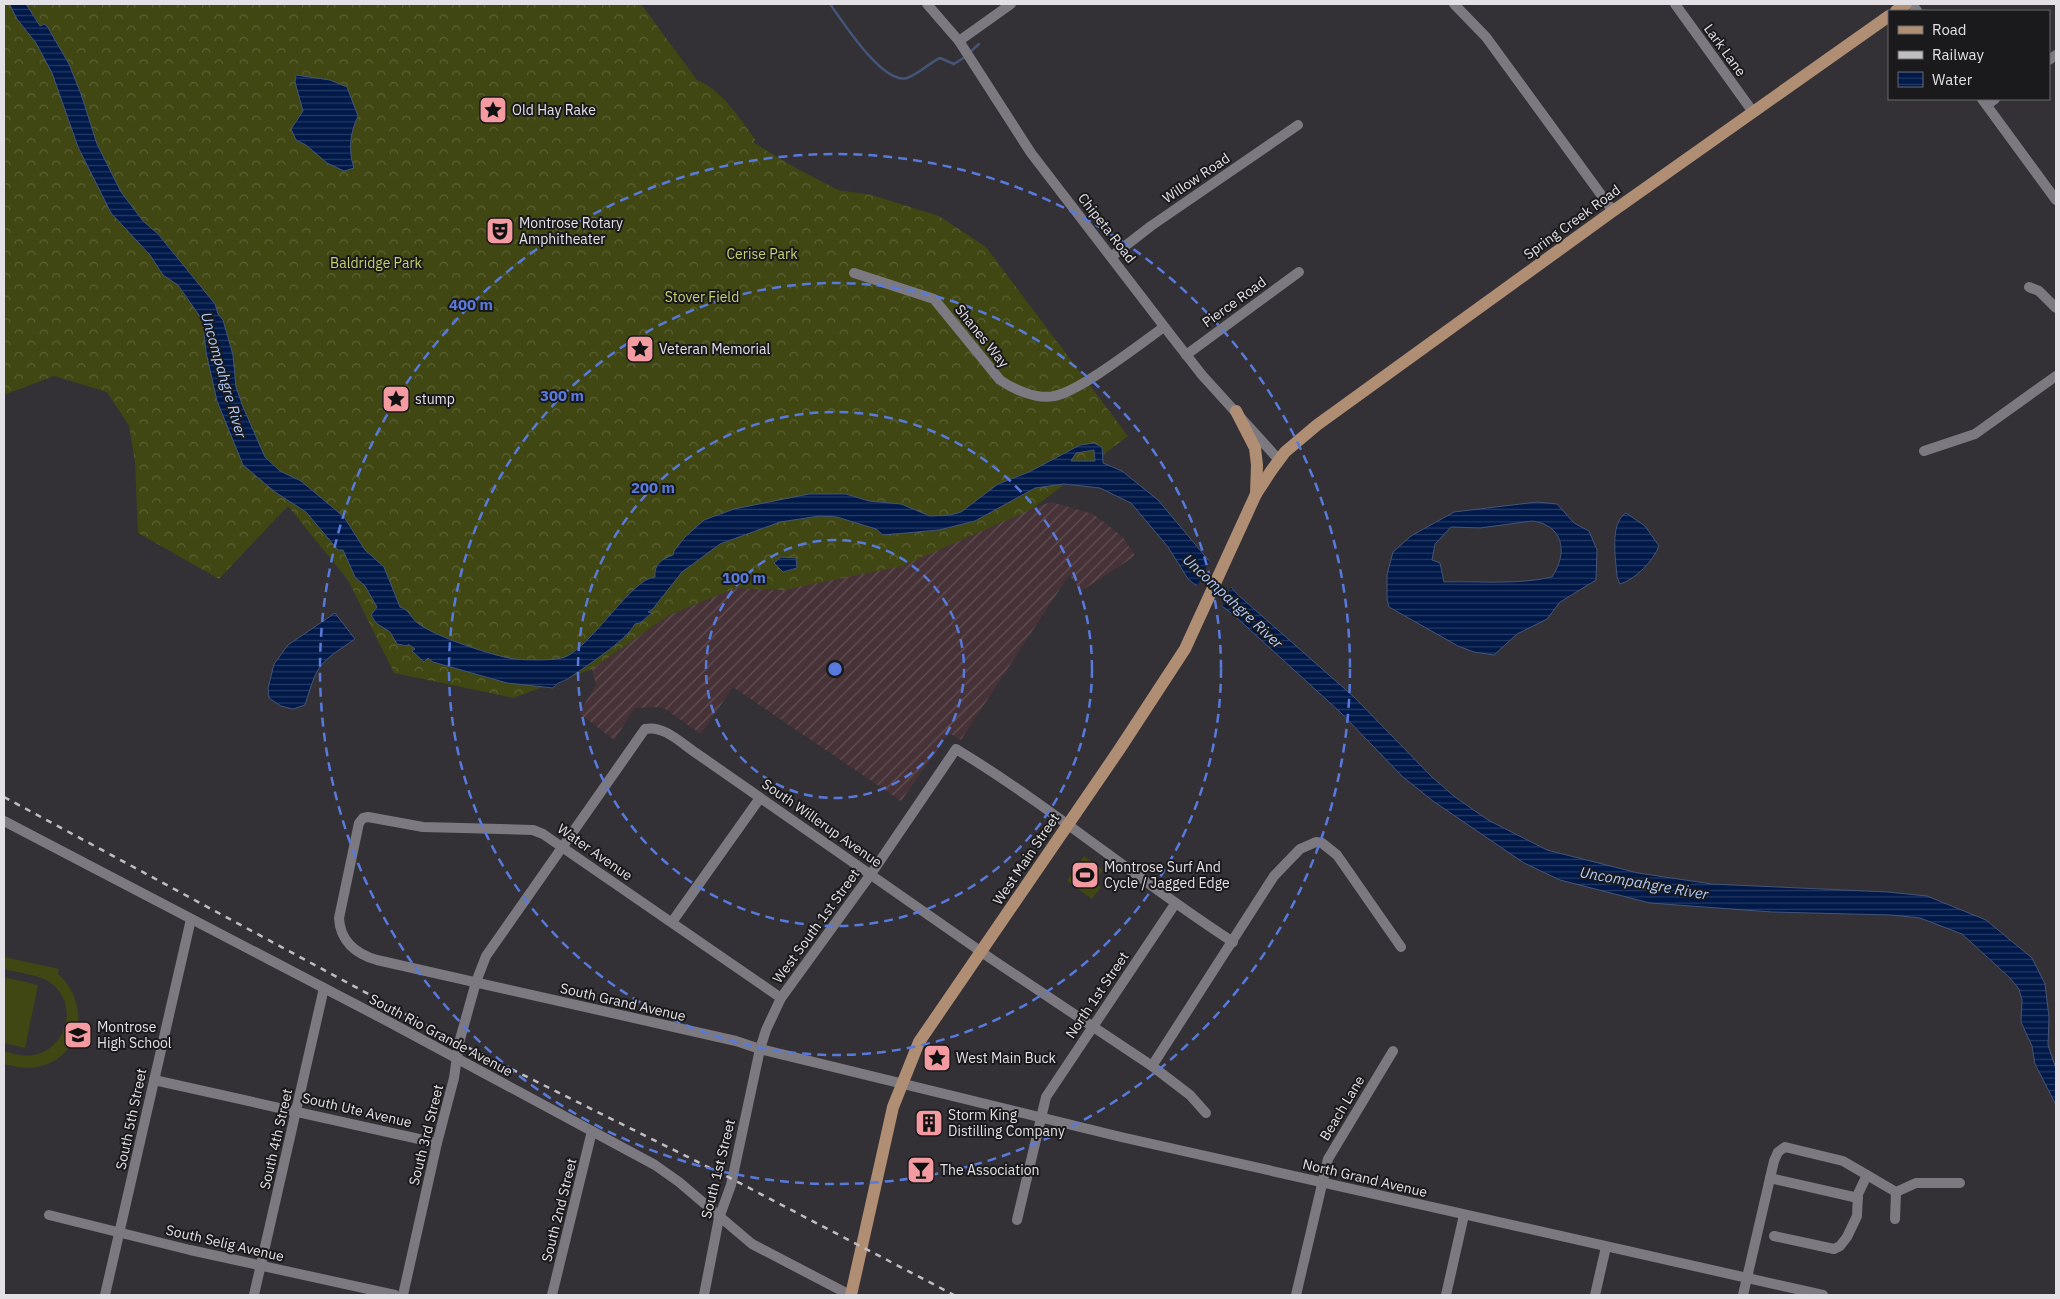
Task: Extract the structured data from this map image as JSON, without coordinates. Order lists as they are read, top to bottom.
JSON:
{
  "streets": {
    "main road": ["Spring Creek Road", "West Main Street"],
    "street": [
      "Lark Lane",
      "Willow Road",
      "Chipeta Road",
      "Pierce Road",
      "Shanes Way",
      "South Willerup Avenue",
      "Water Avenue",
      "West South 1st Street",
      "North 1st Street",
      "South Grand Avenue",
      "South Rio Grande Avenue",
      "Beach Lane",
      "South Ute Avenue",
      "South 5th Street",
      "South 3rd Street",
      "South 4th Street",
      "South 1st Street",
      "North Grand Avenue",
      "South 2nd Street",
      "South Selig Avenue"
    ]
  },
  "crossings": [
    ["Lark Lane", "Spring Creek Road"],
    ["Willow Road", "Chipeta Road"],
    ["Spring Creek Road", "Chipeta Road"],
    ["Spring Creek Road", "West Main Street"],
    ["Chipeta Road", "Pierce Road"],
    ["Chipeta Road", "Shanes Way"],
    ["Chipeta Road", "West Main Street"],
    ["South Willerup Avenue", "West Main Street"],
    ["South Willerup Avenue", "West South 1st Street"],
    ["South Willerup Avenue", "North 1st Street"],
    ["South Willerup Avenue", "South 3rd Street"],
    ["Water Avenue", "West South 1st Street"],
    ["Water Avenue", "South Grand Avenue"],
    ["Water Avenue", "South 3rd Street"],
    ["West Main Street", "West South 1st Street"],
    ["West Main Street", "South Grand Avenue"],
    ["West Main Street", "South Rio Grande Avenue"],
    ["West Main Street", "North Grand Avenue"],
    ["West South 1st Street", "South Grand Avenue"],
    ["West South 1st Street", "South 1st Street"],
    ["North 1st Street", "North Grand Avenue"],
    ["South Grand Avenue", "South 3rd Street"],
    ["South Grand Avenue", "South 1st Street"],
    ["South Grand Avenue", "North Grand Avenue"],
    ["South Rio Grande Avenue", "South 5th Street"],
    ["South Rio Grande Avenue", "South 3rd Street"],
    ["South Rio Grande Avenue", "South 4th Street"],
    ["South Rio Grande Avenue", "South 1st Street"],
    ["South Rio Grande Avenue", "South 2nd Street"],
    ["Beach Lane", "North Grand Avenue"],
    ["South Ute Avenue", "South 5th Street"],
    ["South Ute Avenue", "South 3rd Street"],
    ["South Ute Avenue", "South 4th Street"],
    ["South 5th Street", "South Selig Avenue"],
    ["South 4th Street", "South Selig Avenue"]
  ],
  "water": ["Uncompahgre River"],
  "parks": ["Cerise Park", "Baldridge Park", "Stover Field"],
  "places": {
    "place": [
      "Old Hay Rake",
      "Veteran Memorial",
      "stump",
      "West Main Buck"
    ],
    "theatre": ["Montrose Rotary Amphitheater"],
    "sports": ["Montrose Surf And Cycle / Jagged Edge"],
    "school or university": ["Montrose High School"],
    "building": ["Storm King Distilling Company"],
    "bar": ["The Association"]
  },
  "legend": ["Road", "Railway", "Water"],
  "rings": [
    "400 m",
    "300 m",
    "200 m",
    "100 m"
  ]
}
